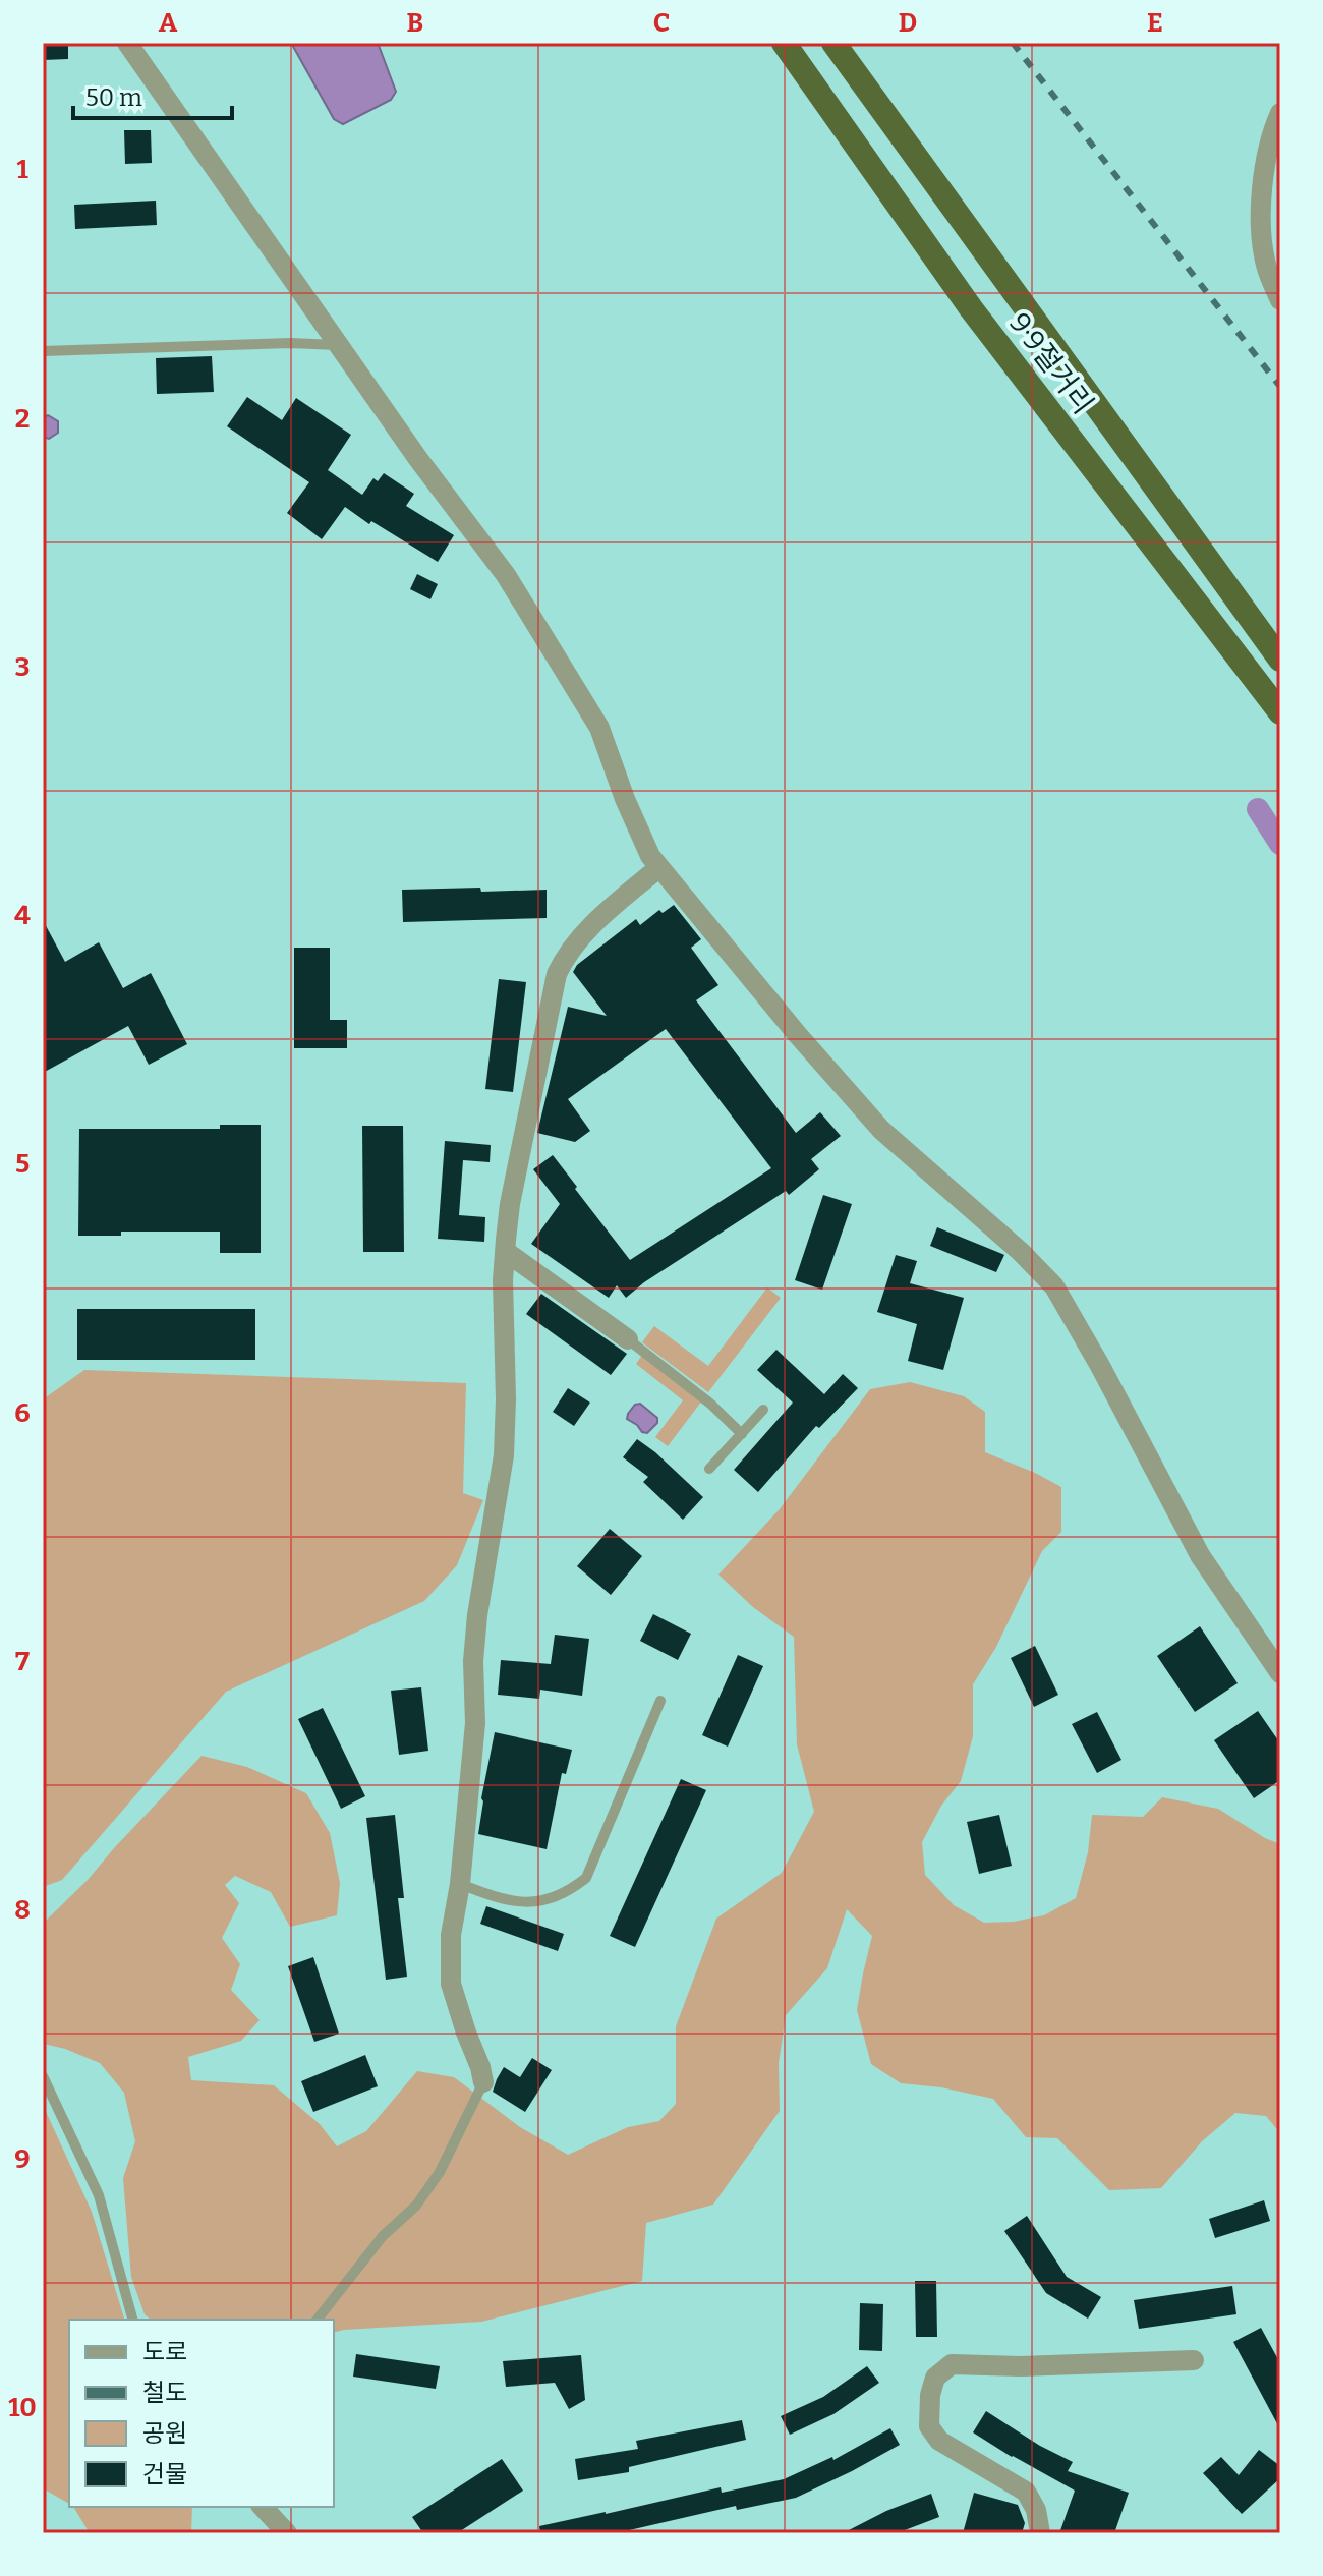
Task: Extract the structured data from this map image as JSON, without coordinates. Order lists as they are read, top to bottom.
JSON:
{
  "streets": {
    "highway": ["9·9절거리"]
  },
  "legend": [
    "도로",
    "철도",
    "공원",
    "건물"
  ],
  "scale_bar": "50 m",
  "grid": {
    "columns": [
      "A",
      "B",
      "C",
      "D",
      "E"
    ],
    "rows": [
      "1",
      "2",
      "3",
      "4",
      "5",
      "6",
      "7",
      "8",
      "9",
      "10"
    ]
  }
}
